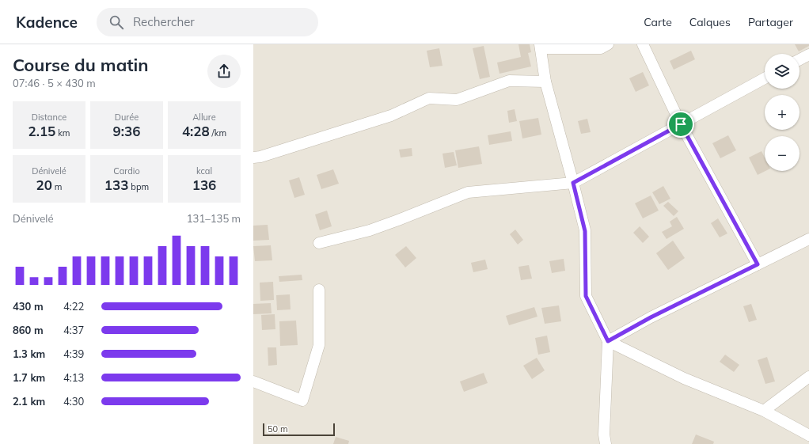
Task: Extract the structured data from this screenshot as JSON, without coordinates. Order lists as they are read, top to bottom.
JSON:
{
  "scale_bar": "50 m",
  "page": {
    "header": "Kadence",
    "search": "Rechercher",
    "nav": ["Carte", "Calques", "Partager"],
    "heading": ["Course du matin", "07:46 · 5 × 430 m"],
    "map_buttons": ["+", "−"],
    "stats": [
      ["Distance", "2.15 km"],
      ["Durée", "9:36"],
      ["Allure", "4:28 /km"],
      ["Dénivelé", "20 m"],
      ["Cardio", "133 bpm"],
      ["kcal", "136"]
    ],
    "chart": ["Dénivelé", "131–135 m"],
    "list": [
      {
        "name": "430 m",
        "note": "4:22"
      },
      {
        "name": "860 m",
        "note": "4:37"
      },
      {
        "name": "1.3 km",
        "note": "4:39"
      },
      {
        "name": "1.7 km",
        "note": "4:13"
      },
      {
        "name": "2.1 km",
        "note": "4:30"
      }
    ],
    "scale": "50 m"
  }
}
